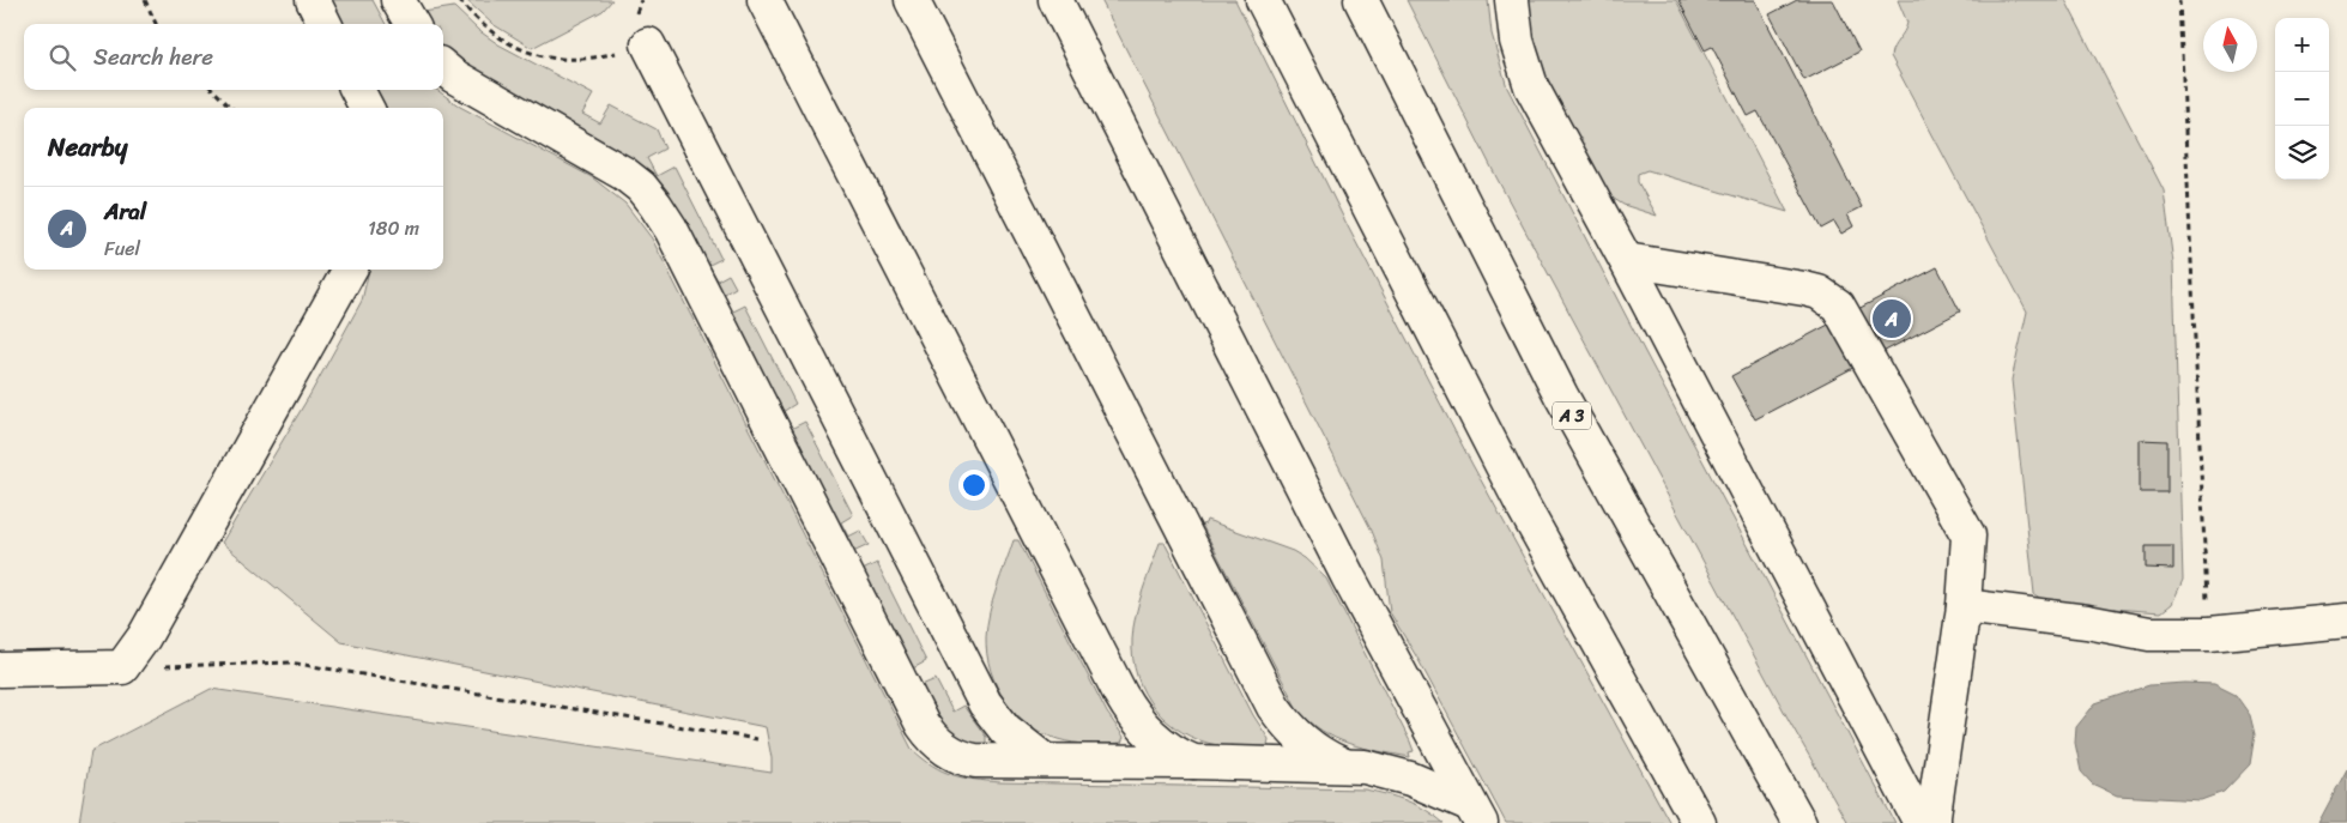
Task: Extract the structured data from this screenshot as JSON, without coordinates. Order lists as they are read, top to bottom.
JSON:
{
  "streets": {
    "main road": ["A 3"]
  },
  "north": "top",
  "page": {
    "map_buttons": ["+", "−"],
    "search": "Search here",
    "heading": "Nearby",
    "list": [
      {
        "mark": "A",
        "name": "Aral",
        "note": "Fuel",
        "value": "180 m"
      }
    ],
    "pins": "A"
  }
}
